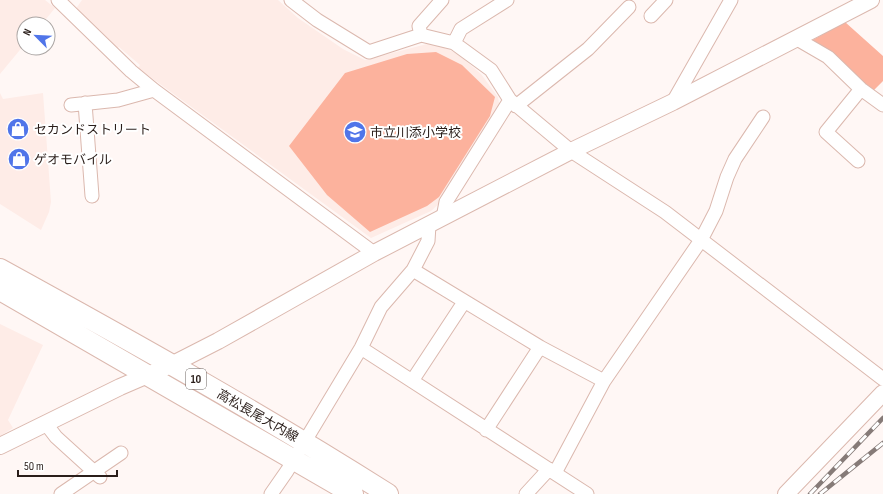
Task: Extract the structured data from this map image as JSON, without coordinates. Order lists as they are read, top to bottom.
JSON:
{
  "streets": {
    "main road": ["10", "高松長尾大内線"]
  },
  "places": {
    "shop": ["セカンドストリート", "ゲオモバイル"],
    "school or university": ["市立川添小学校"]
  },
  "scale_bar": "50 m",
  "north": "top left"
}
